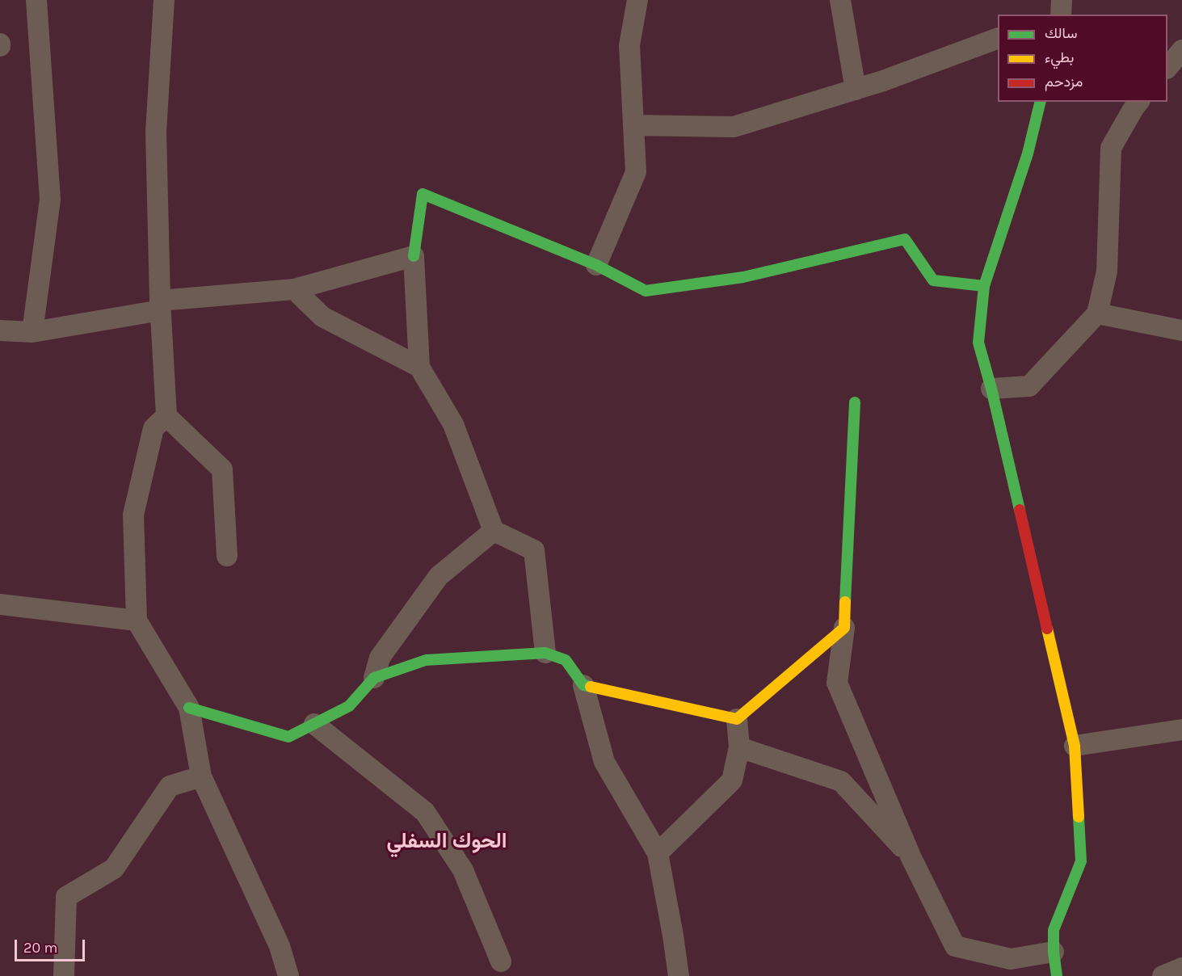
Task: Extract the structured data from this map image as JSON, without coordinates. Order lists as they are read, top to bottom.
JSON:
{
  "districts": ["الحوك السفلي"],
  "legend": ["سالك", "بطيء", "مزدحم"],
  "scale_bar": "20 m"
}
